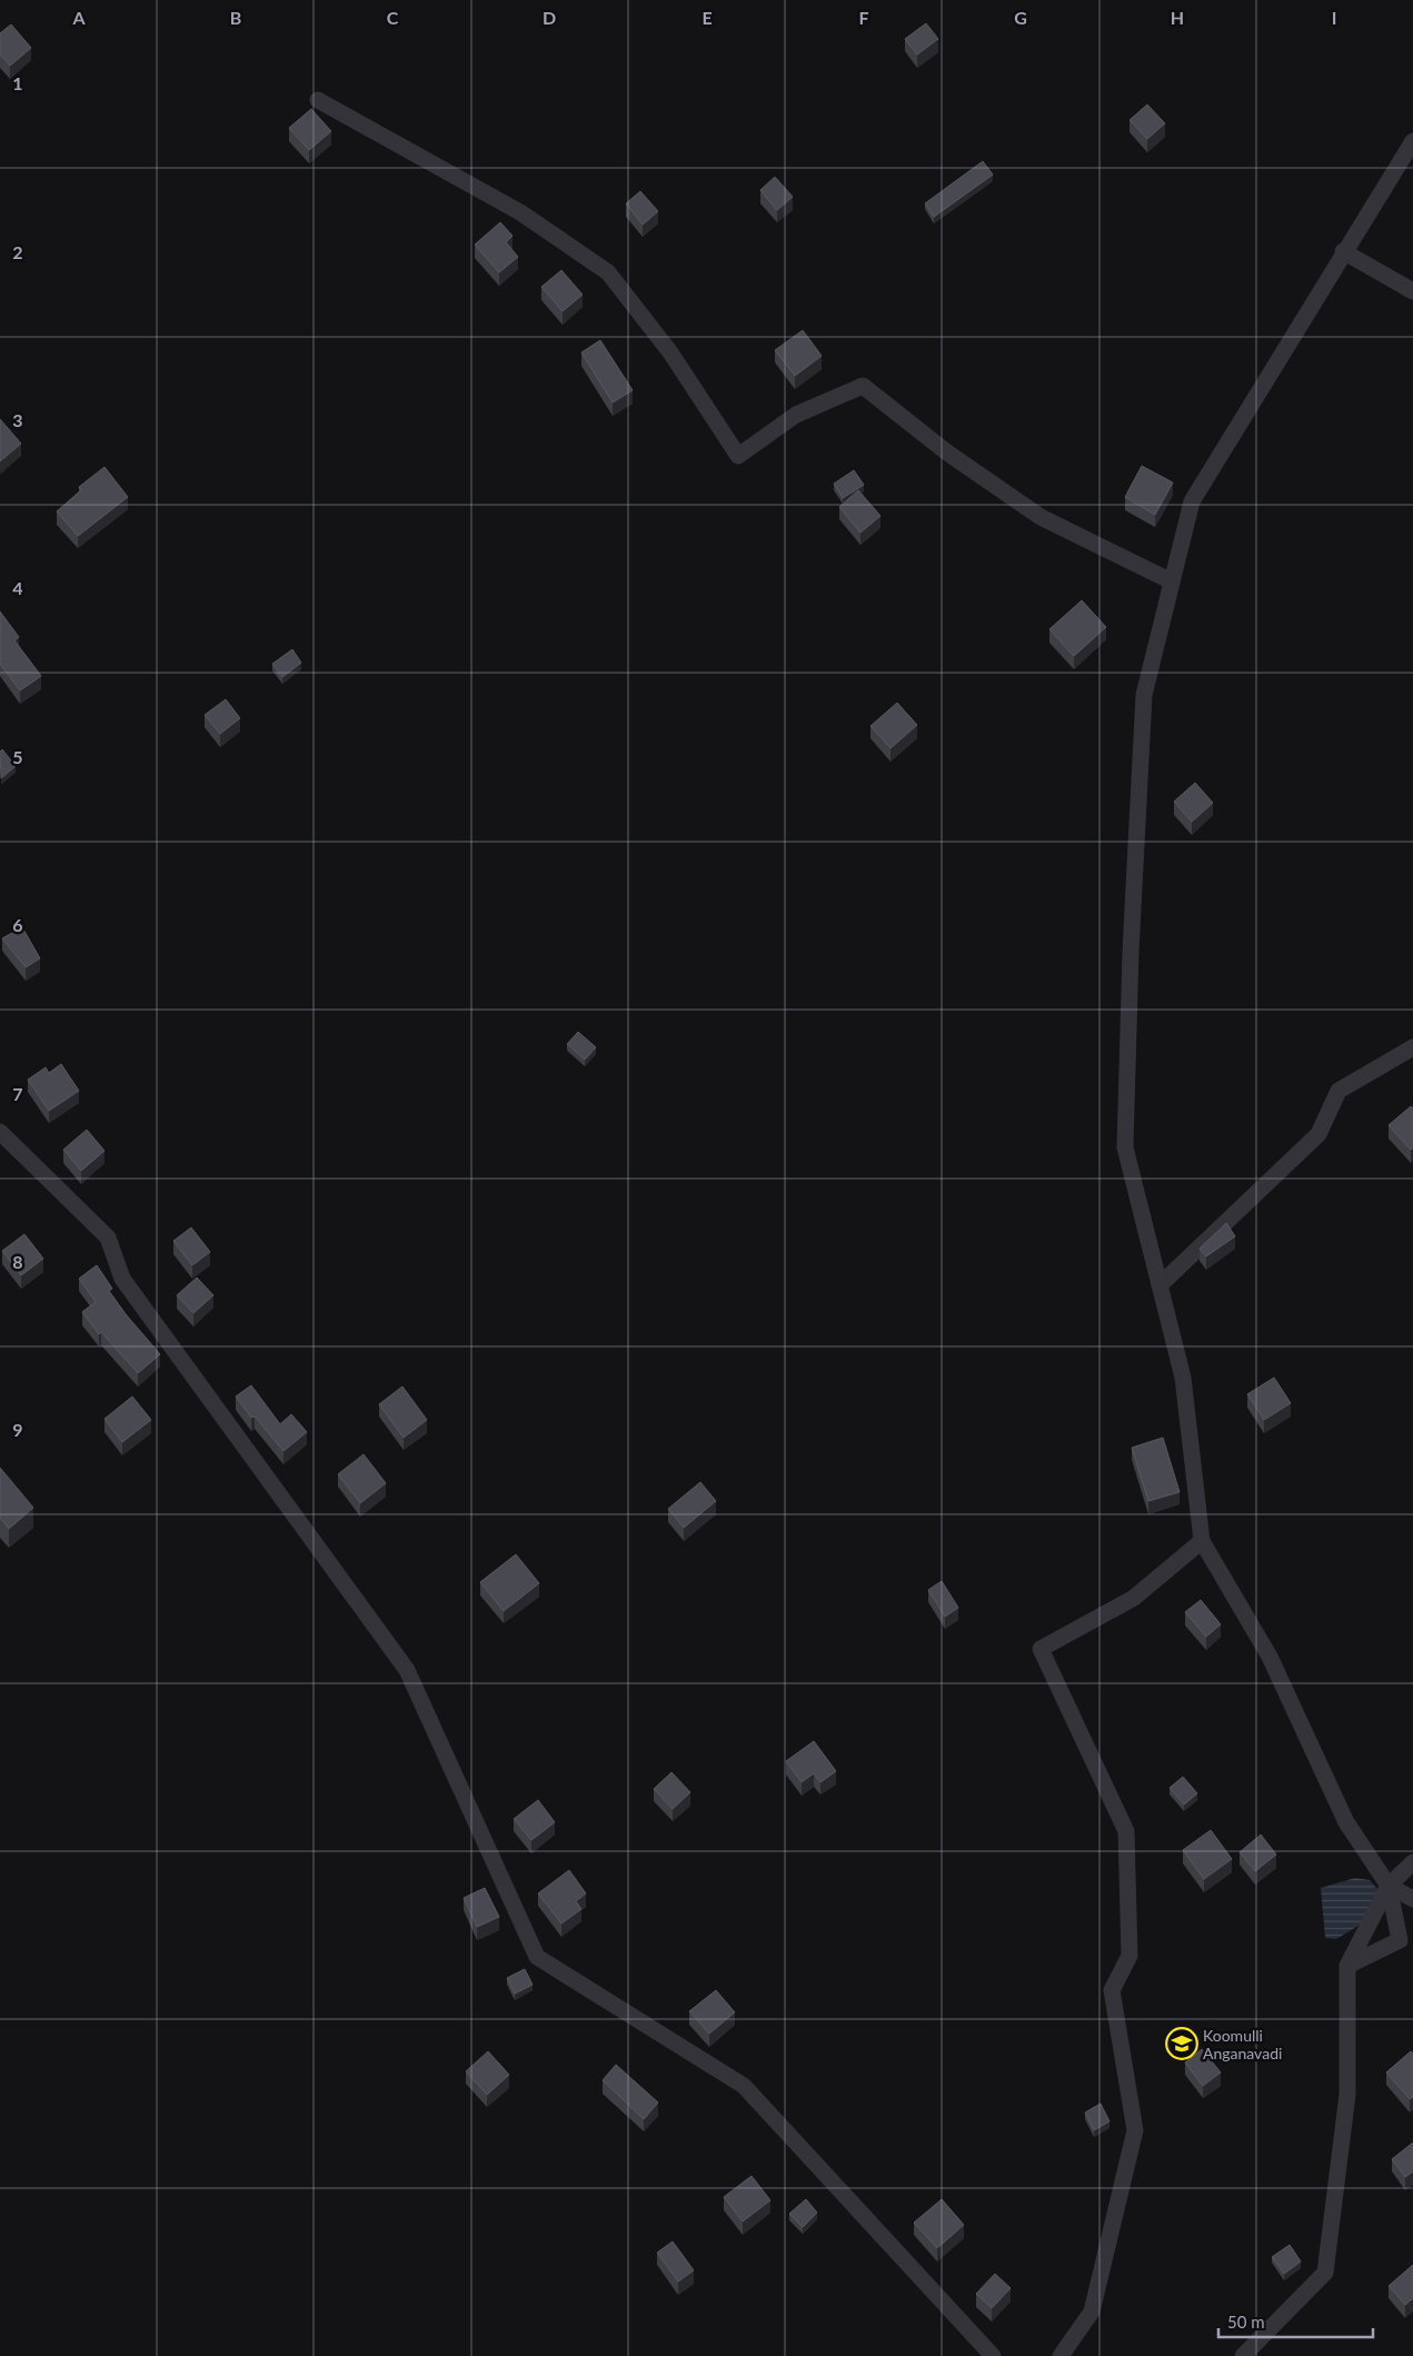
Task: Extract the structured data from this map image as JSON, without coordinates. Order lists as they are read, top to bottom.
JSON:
{
  "places": {
    "school or university": ["Koomulli Anganavadi"]
  },
  "scale_bar": "50 m",
  "grid": {
    "columns": [
      "A",
      "B",
      "C",
      "D",
      "E",
      "F",
      "G",
      "H",
      "I"
    ],
    "rows": [
      "1",
      "2",
      "3",
      "4",
      "5",
      "6",
      "7",
      "8",
      "9"
    ]
  }
}
